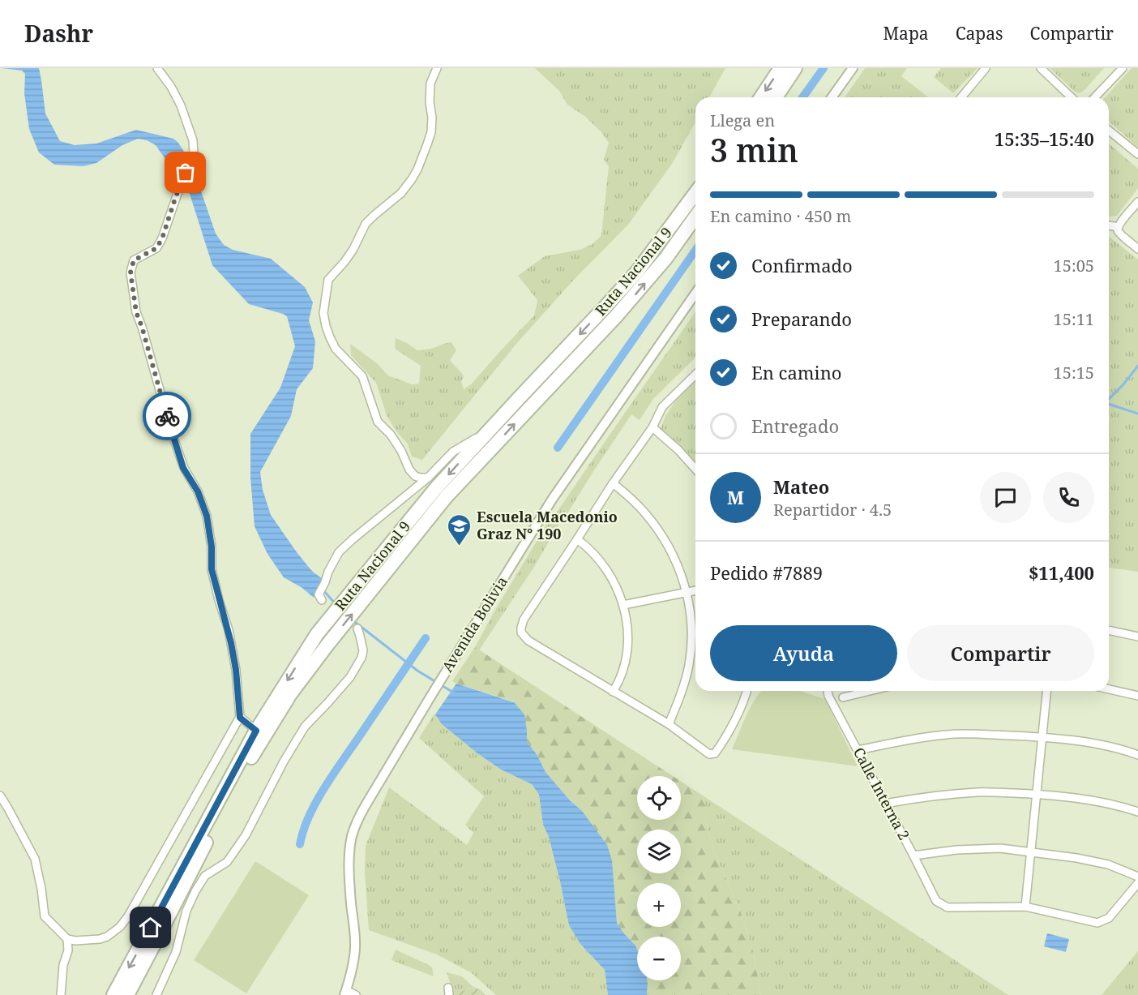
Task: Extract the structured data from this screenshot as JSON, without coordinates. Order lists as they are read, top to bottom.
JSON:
{
  "streets": {
    "highway": ["Ruta Nacional 9"],
    "street": ["Avenida Bolivia", "Calle Interna 2"]
  },
  "places": {
    "school or university": ["Escuela Macedonio Graz N° 190"]
  },
  "page": {
    "header": "Dashr",
    "nav": ["Mapa", "Capas", "Compartir"],
    "heading": ["3 min", "Llega en", "15:35–15:40"],
    "panel": [
      "Mateo",
      "Repartidor · 4.5",
      "Pedido #7889",
      "$11,400"
    ],
    "bar": "En camino · 450 m",
    "list": [
      ["Confirmado", "15:05"],
      ["Preparando", "15:11"],
      ["En camino", "15:15"],
      "Entregado"
    ],
    "round": "M",
    "buttons": ["Ayuda", "Compartir"],
    "map_buttons": ["+", "−"]
  }
}
